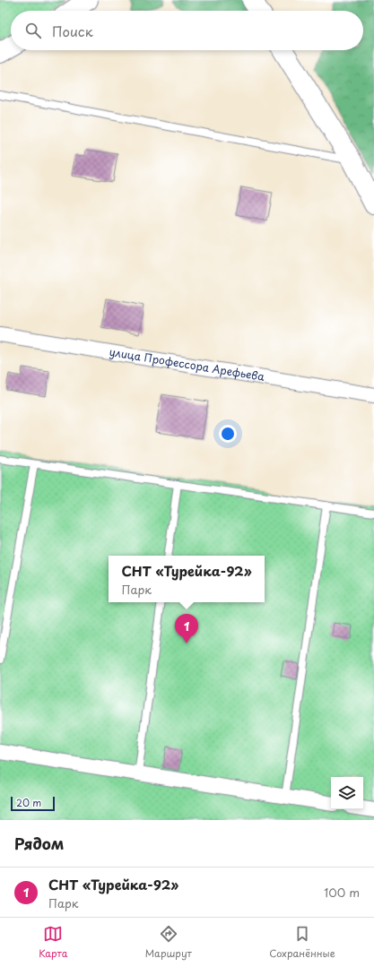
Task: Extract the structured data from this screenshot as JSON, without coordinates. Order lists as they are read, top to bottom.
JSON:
{
  "streets": {
    "street": ["улица Профессора Арефьева"]
  },
  "scale_bar": "20 m",
  "page": {
    "search": "Поиск",
    "popup": ["СНТ «Турейка-92»", "Парк"],
    "pins": "1",
    "scale": "20 m",
    "heading": "Рядом",
    "list": [
      {
        "mark": "1",
        "name": "СНТ «Турейка-92»",
        "note": "Парк",
        "value": "100 m"
      }
    ],
    "nav": ["Карта", "Маршрут", "Сохранённые"]
  }
}
